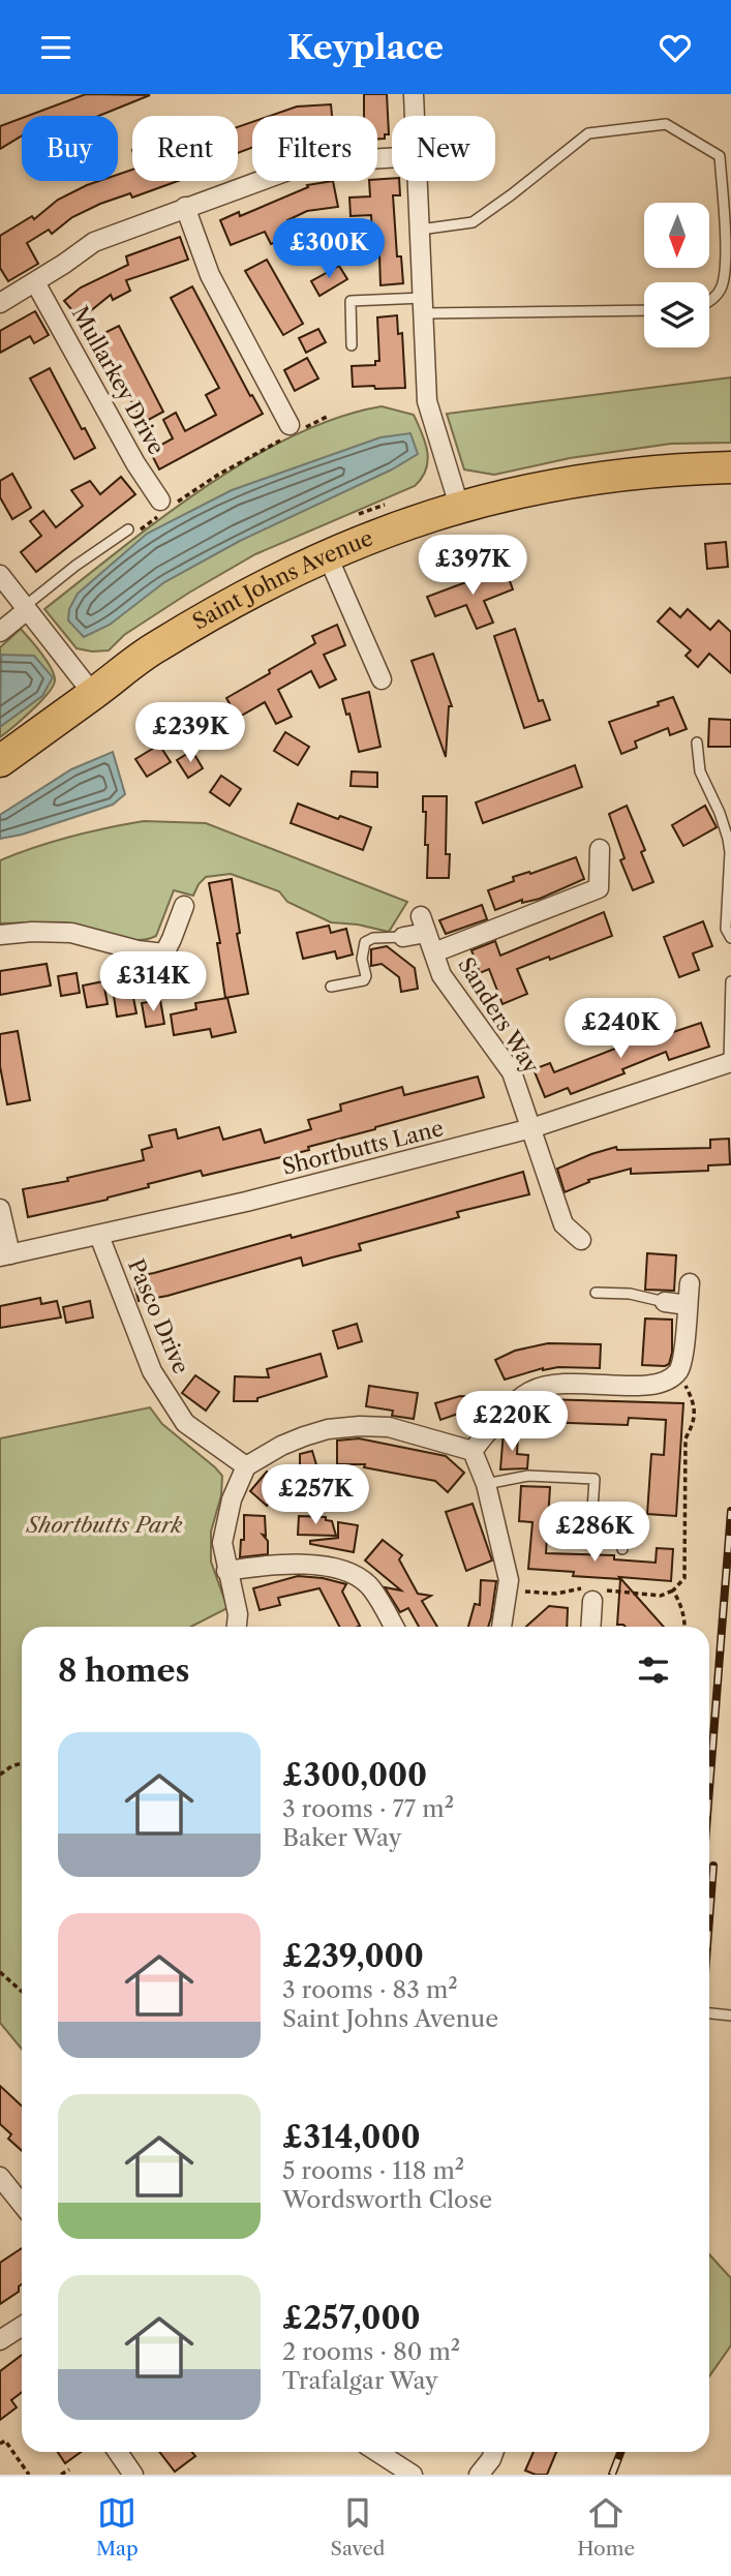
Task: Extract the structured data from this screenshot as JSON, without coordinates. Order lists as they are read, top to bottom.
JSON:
{
  "streets": {
    "highway": ["Saint Johns Avenue"],
    "street": [
      "Mullarkey Drive",
      "Sanders Way",
      "Shortbutts Lane",
      "Pasco Drive"
    ]
  },
  "crossings": [
    ["Sanders Way", "Shortbutts Lane"],
    ["Shortbutts Lane", "Pasco Drive"]
  ],
  "parks": ["Shortbutts Park"],
  "north": "bottom",
  "page": {
    "header": "Keyplace",
    "chip": [
      "Buy",
      "Rent",
      "Filters",
      "New"
    ],
    "price": [
      "£300K",
      "£397K",
      "£239K",
      "£314K",
      "£240K",
      "£220K",
      "£257K",
      "£286K"
    ],
    "heading": "8 homes",
    "list": [
      {
        "name": "£300,000",
        "note": "3 rooms · 77 m² · Baker Way"
      },
      {
        "name": "£239,000",
        "note": "3 rooms · 83 m² · Saint Johns Avenue"
      },
      {
        "name": "£314,000",
        "note": "5 rooms · 118 m² · Wordsworth Close"
      },
      {
        "name": "£257,000",
        "note": "2 rooms · 80 m² · Trafalgar Way"
      }
    ],
    "tabs": ["Map", "Saved", "Home"]
  }
}
